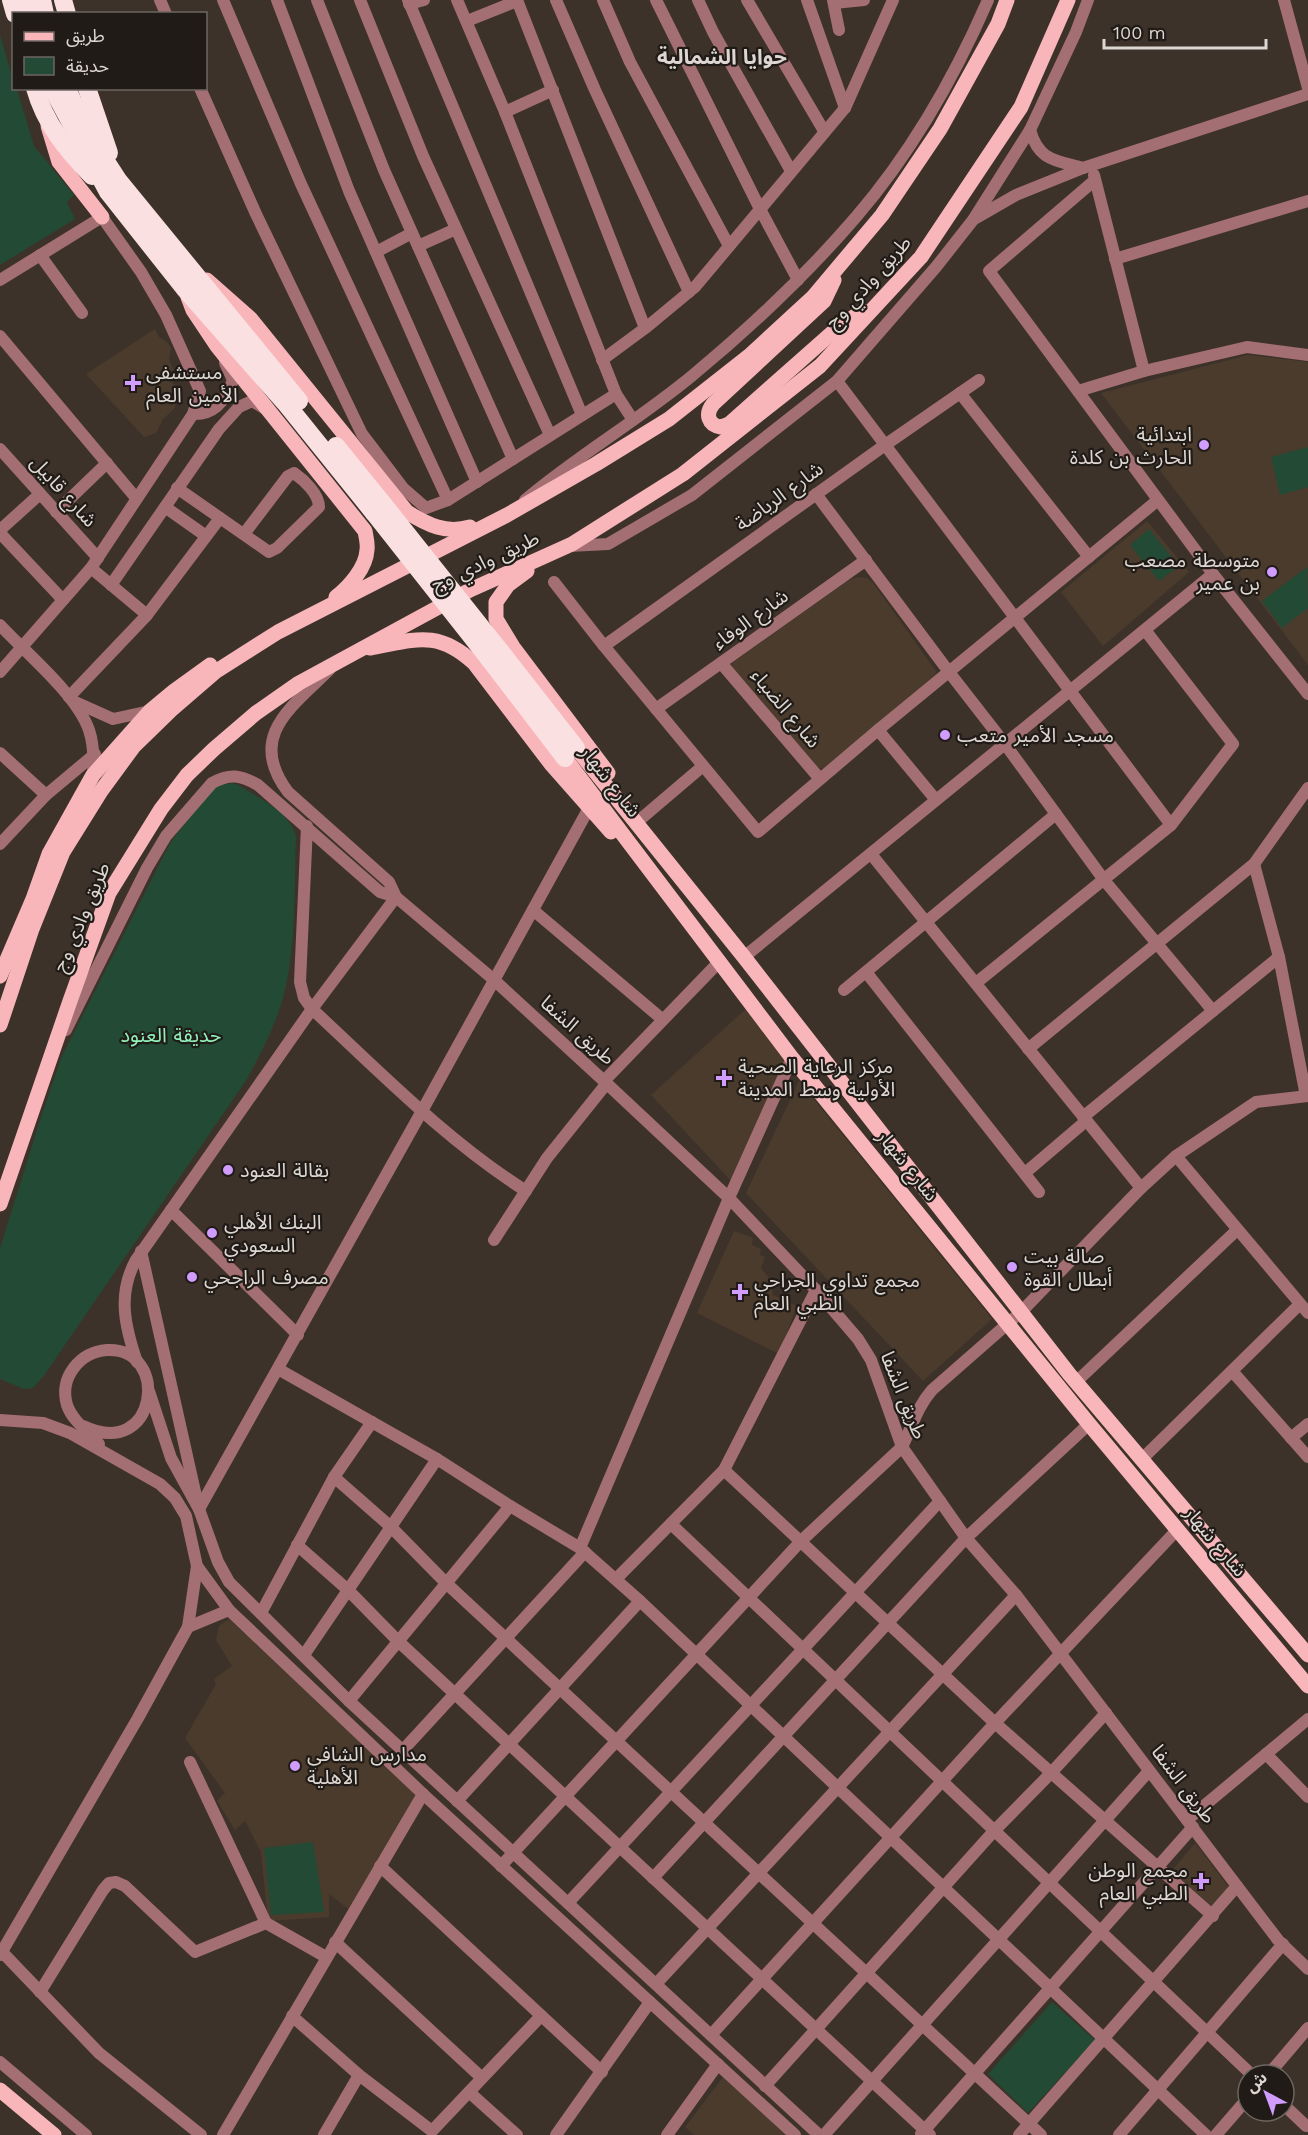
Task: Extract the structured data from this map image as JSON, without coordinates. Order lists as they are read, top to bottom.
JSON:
{
  "streets": {
    "main road": ["طريق وادي وج", "شارع شهار"],
    "street": [
      "شارع قابيل",
      "شارع الرياضة",
      "شارع الوفاء",
      "شارع الضياء",
      "طريق الشفا"
    ]
  },
  "crossings": [
    ["شارع الوفاء", "شارع الضياء"]
  ],
  "districts": ["حوايا الشمالية"],
  "parks": ["حديقة العنود"],
  "places": {
    "health": [
      "مستشفى الأمين العام",
      "مركز الرعاية الصحية الأولية وسط المدينة",
      "مجمع تداوي الجراحي الطبي العام",
      "مجمع الوطن الطبي العام"
    ],
    "other": [
      "ابتدائية الحارث بن كلدة",
      "متوسطة مصعب بن عمير",
      "مسجد الأمير متعب",
      "بقالة العنود",
      "البنك الأهلي السعودي",
      "صالة بيت أبطال القوة",
      "مصرف الراجحي",
      "مدارس الشافي الأهلية"
    ]
  },
  "legend": ["طريق", "حديقة"],
  "scale_bar": "100 m",
  "north": "top left"
}
